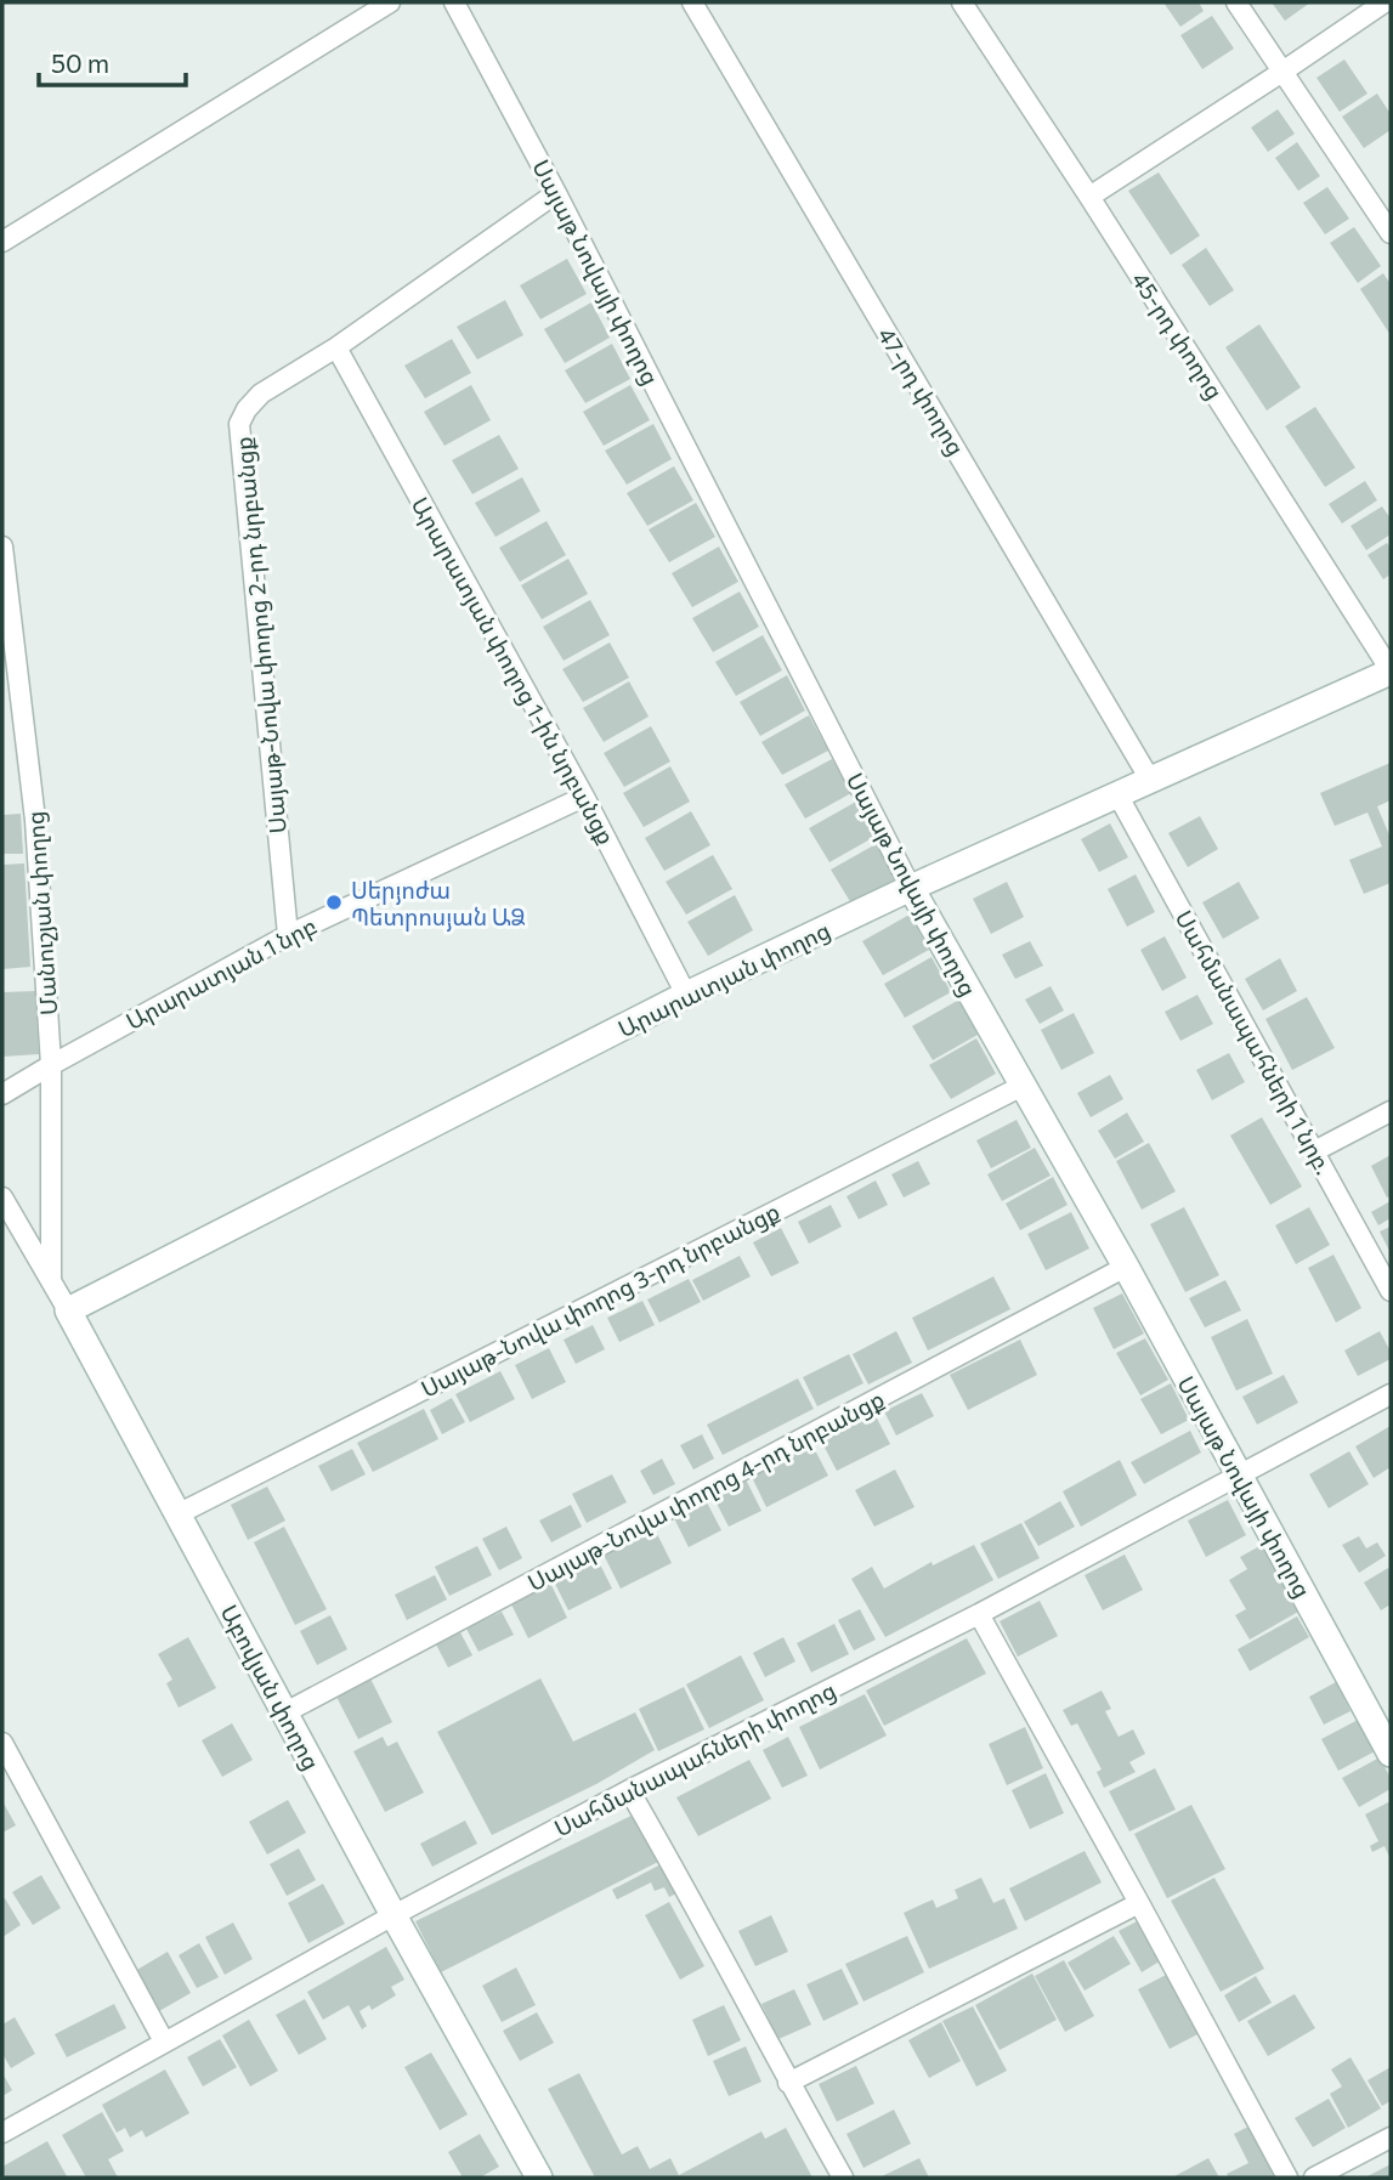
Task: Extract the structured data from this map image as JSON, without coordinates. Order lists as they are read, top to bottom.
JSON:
{
  "streets": {
    "main road": ["Սայաթ Նովայի փողոց", "Արարատյան փողոց", "Աբովյան փողոց"],
    "street": [
      "45-րդ փողոց",
      "47-րդ փողոց",
      "Սայաթ-Նովա փողոց 2-րդ նրբանցք",
      "Արարատյան փողոց 1-ին նրբանցք",
      "Մանուշյան փողոց",
      "Արարատյան 1 նրբ",
      "Սահմանապահների 1 նրբ.",
      "Սայաթ-Նովա փողոց 3-րդ նրբանցք",
      "Սայաթ-Նովա փողոց 4-րդ նրբանցք",
      "Սահմանապահների փողոց"
    ]
  },
  "crossings": [
    ["Սայաթ Նովայի փողոց", "Սայաթ-Նովա փողոց 2-րդ նրբանցք"],
    ["Սայաթ Նովայի փողոց", "Արարատյան փողոց"],
    ["Սայաթ Նովայի փողոց", "Սայաթ-Նովա փողոց 3-րդ նրբանցք"],
    ["Սայաթ Նովայի փողոց", "Սայաթ-Նովա փողոց 4-րդ նրբանցք"],
    ["Սայաթ Նովայի փողոց", "Սահմանապահների փողոց"],
    ["45-րդ փողոց", "Արարատյան փողոց"],
    ["47-րդ փողոց", "Արարատյան փողոց"],
    ["Սայաթ-Նովա փողոց 2-րդ նրբանցք", "Արարատյան փողոց 1-ին նրբանցք"],
    ["Սայաթ-Նովա փողոց 2-րդ նրբանցք", "Արարատյան 1 նրբ"],
    ["Արարատյան փողոց 1-ին նրբանցք", "Արարատյան 1 նրբ"],
    ["Արարատյան փողոց 1-ին նրբանցք", "Արարատյան փողոց"],
    ["Մանուշյան փողոց", "Արարատյան 1 նրբ"],
    ["Մանուշյան փողոց", "Աբովյան փողոց"],
    ["Արարատյան փողոց", "Սահմանապահների 1 նրբ."],
    ["Արարատյան փողոց", "Աբովյան փողոց"],
    ["Սայաթ-Նովա փողոց 3-րդ նրբանցք", "Աբովյան փողոց"],
    ["Սայաթ-Նովա փողոց 4-րդ նրբանցք", "Աբովյան փողոց"],
    ["Աբովյան փողոց", "Սահմանապահների փողոց"]
  ],
  "places": ["Սերյոժա Պետրոսյան ԱՁ"],
  "scale_bar": "50 m"
}
